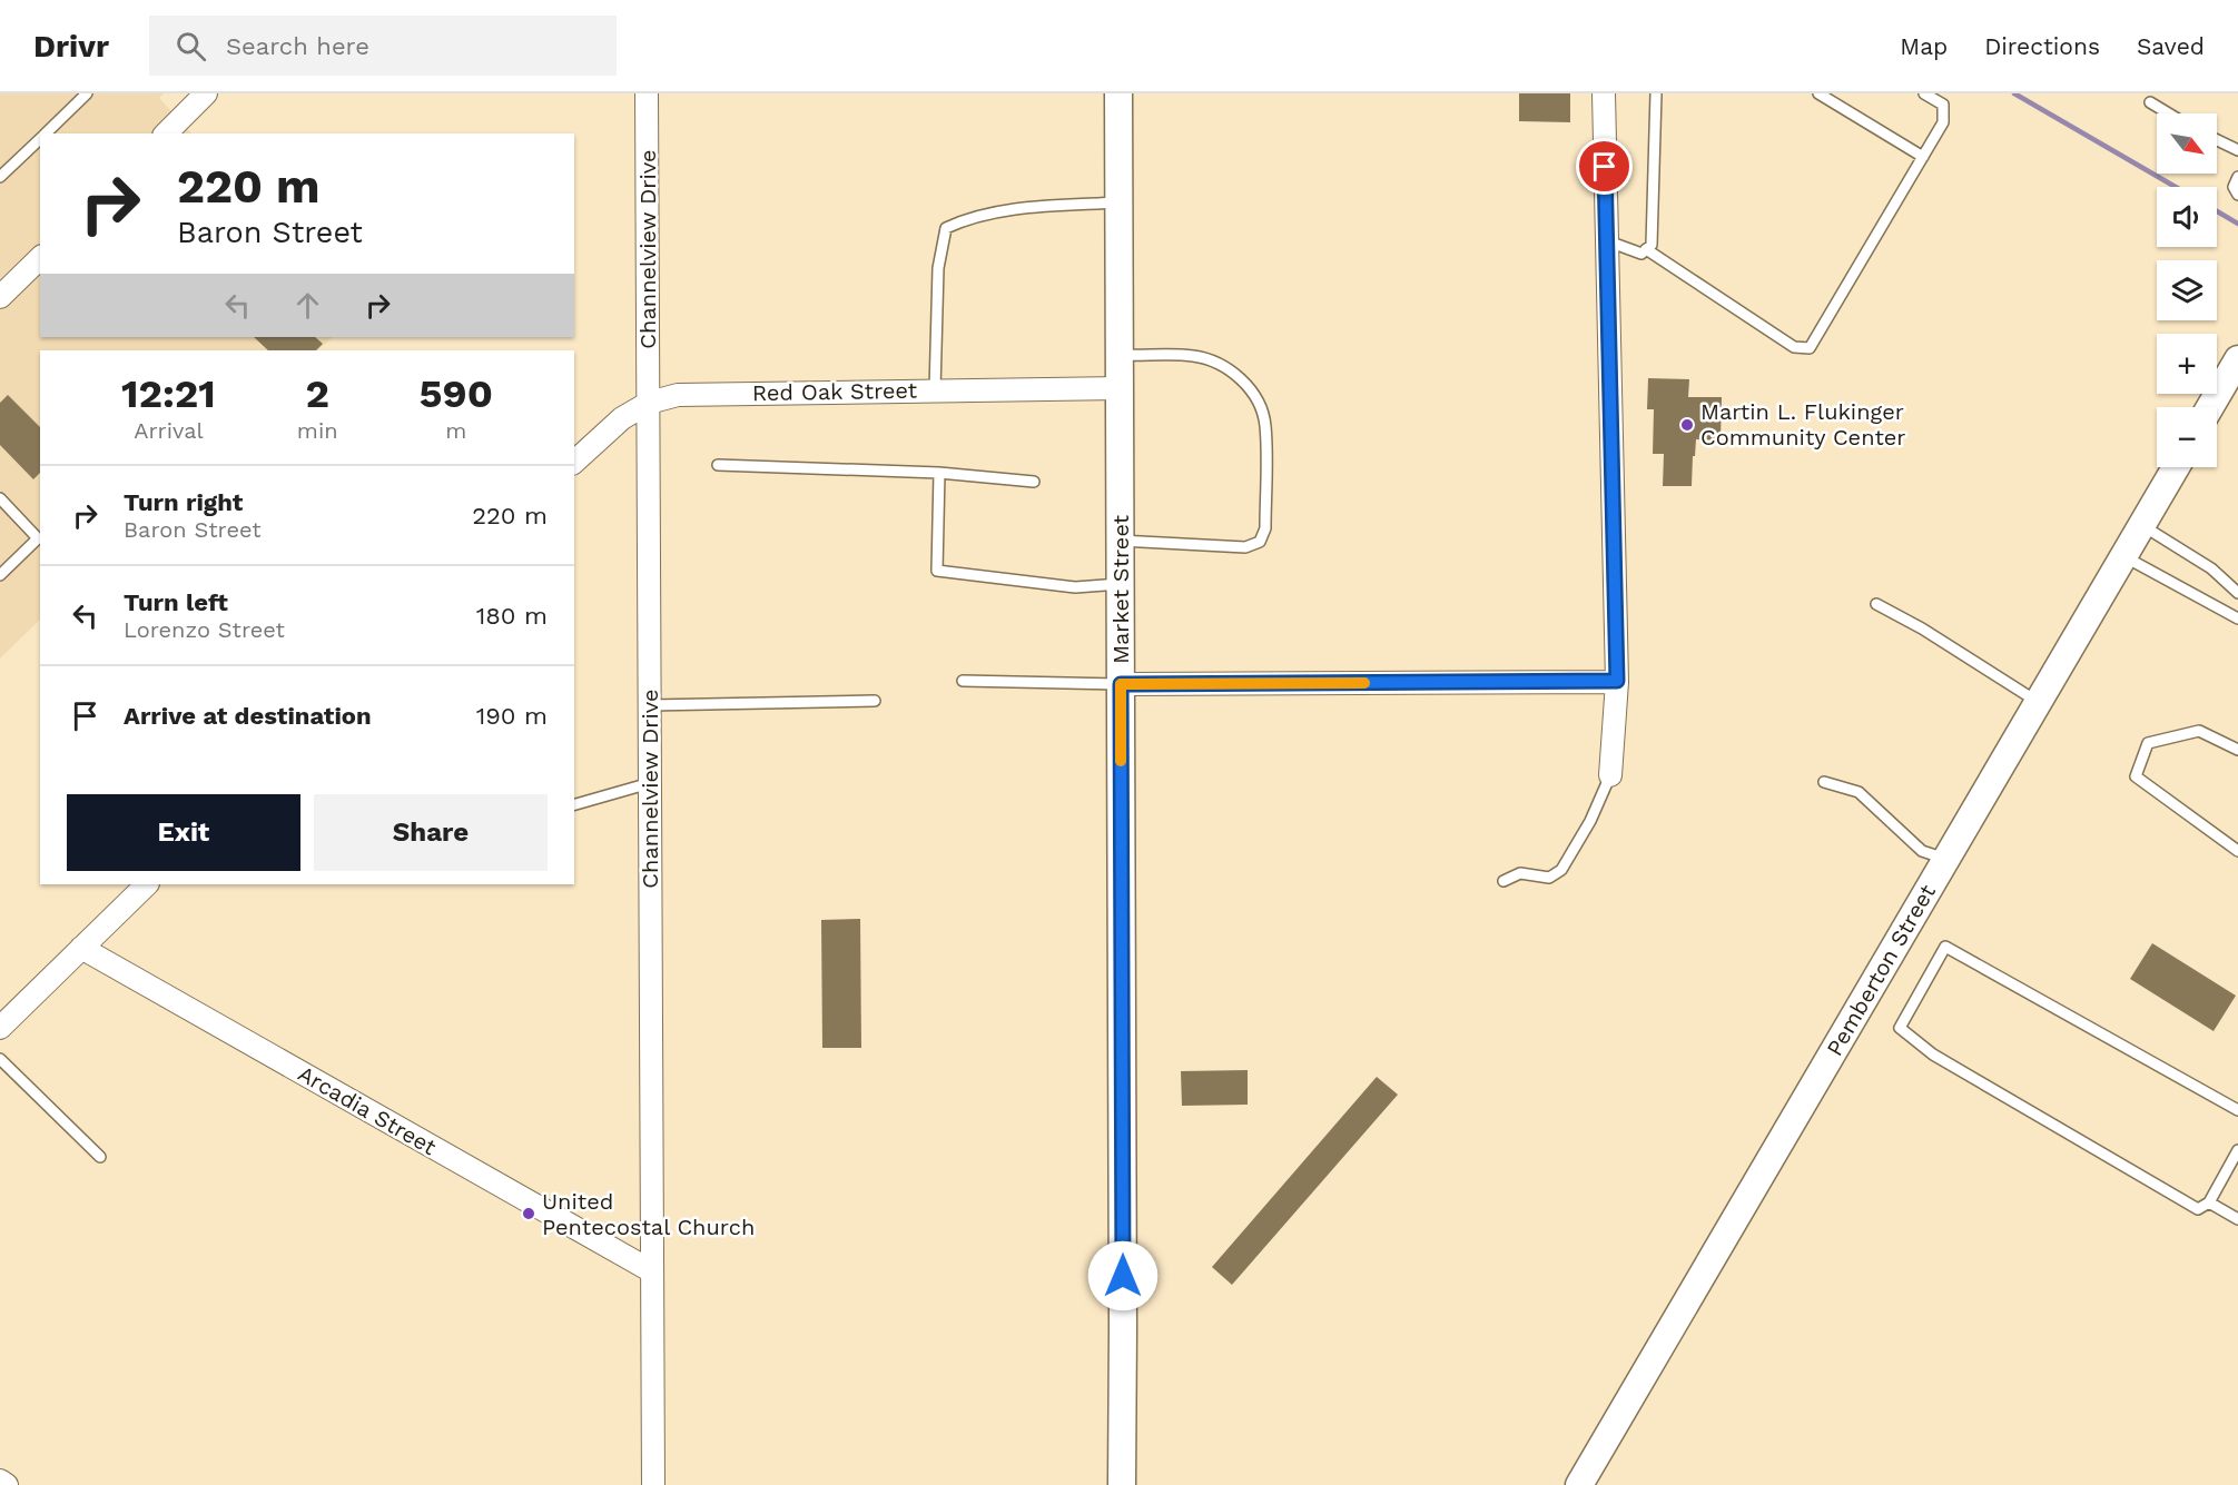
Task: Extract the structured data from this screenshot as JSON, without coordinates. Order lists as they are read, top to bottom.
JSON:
{
  "streets": {
    "street": [
      "Channelview Drive",
      "Red Oak Street",
      "Market Street",
      "Pemberton Street",
      "Arcadia Street"
    ]
  },
  "crossings": [
    ["Channelview Drive", "Red Oak Street"],
    ["Channelview Drive", "Arcadia Street"],
    ["Red Oak Street", "Market Street"]
  ],
  "places": ["Martin L. Flukinger Community Center", "United Pentecostal Church"],
  "north": "bottom right",
  "page": {
    "header": "Drivr",
    "search": "Search here",
    "nav": ["Map", "Directions", "Saved"],
    "map_buttons": ["+", "−"],
    "turn": ["220 m", "Baron Street"],
    "eta": [
      "12:21",
      "Arrival",
      "2",
      "min",
      "590",
      "m"
    ],
    "list": [
      {
        "name": "Turn right",
        "note": "Baron Street",
        "value": "220 m"
      },
      {
        "name": "Turn left",
        "note": "Lorenzo Street",
        "value": "180 m"
      },
      {
        "name": "Arrive at destination",
        "value": "190 m"
      }
    ],
    "buttons": ["Exit", "Share"]
  }
}
